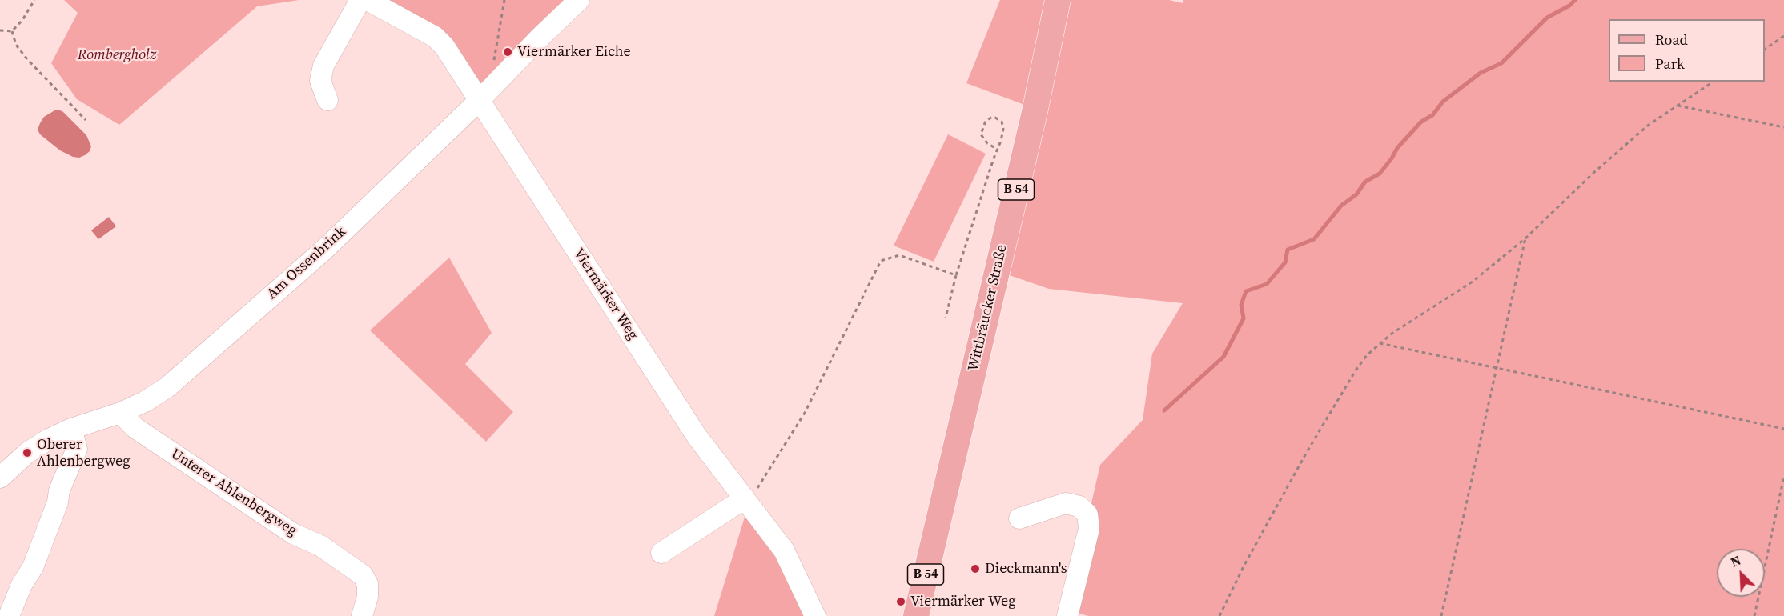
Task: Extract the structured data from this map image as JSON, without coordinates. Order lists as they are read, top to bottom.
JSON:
{
  "streets": {
    "main road": ["B 54", "Wittbräucker Straße"],
    "street": ["Am Ossenbrink", "Viermärker Weg", "Unterer Ahlenbergweg"]
  },
  "crossings": [
    ["Am Ossenbrink", "Viermärker Weg"],
    ["Am Ossenbrink", "Unterer Ahlenbergweg"]
  ],
  "parks": ["Rombergholz"],
  "places": [
    "Viermärker Eiche",
    "Oberer Ahlenbergweg",
    "Dieckmann's",
    "Viermärker Weg"
  ],
  "legend": ["Road", "Park"],
  "north": "top left"
}
